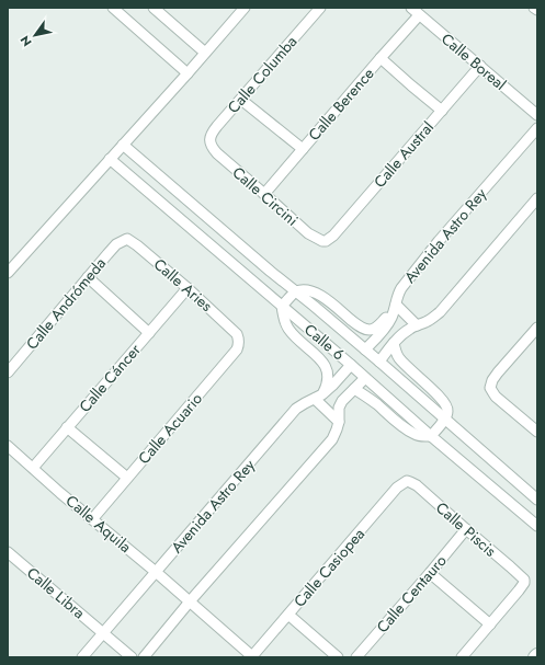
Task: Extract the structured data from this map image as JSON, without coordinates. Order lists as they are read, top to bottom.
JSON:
{
  "streets": {
    "street": [
      "Calle Boreal",
      "Calle Columba",
      "Calle Berence",
      "Calle Austral",
      "Calle Circini",
      "Avenida Astro Rey",
      "Calle Aries",
      "Calle Andrómeda",
      "Calle 6",
      "Calle Cáncer",
      "Calle Acuario",
      "Calle Aquila",
      "Calle Piscis",
      "Calle Casiopea",
      "Calle Libra",
      "Calle Centauro"
    ]
  },
  "crossings": [
    ["Calle Boreal", "Calle Berence"],
    ["Calle Boreal", "Calle Austral"],
    ["Calle Columba", "Calle Circini"],
    ["Calle Berence", "Calle Circini"],
    ["Calle Austral", "Calle Circini"],
    ["Avenida Astro Rey", "Calle 6"],
    ["Avenida Astro Rey", "Calle Aquila"],
    ["Avenida Astro Rey", "Calle Libra"],
    ["Calle Aries", "Calle Andrómeda"],
    ["Calle Aries", "Calle Cáncer"],
    ["Calle Aries", "Calle Acuario"],
    ["Calle Cáncer", "Calle Aquila"],
    ["Calle Acuario", "Calle Aquila"],
    ["Calle Aquila", "Calle Casiopea"],
    ["Calle Piscis", "Calle Casiopea"],
    ["Calle Piscis", "Calle Centauro"]
  ],
  "north": "bottom left"
}
